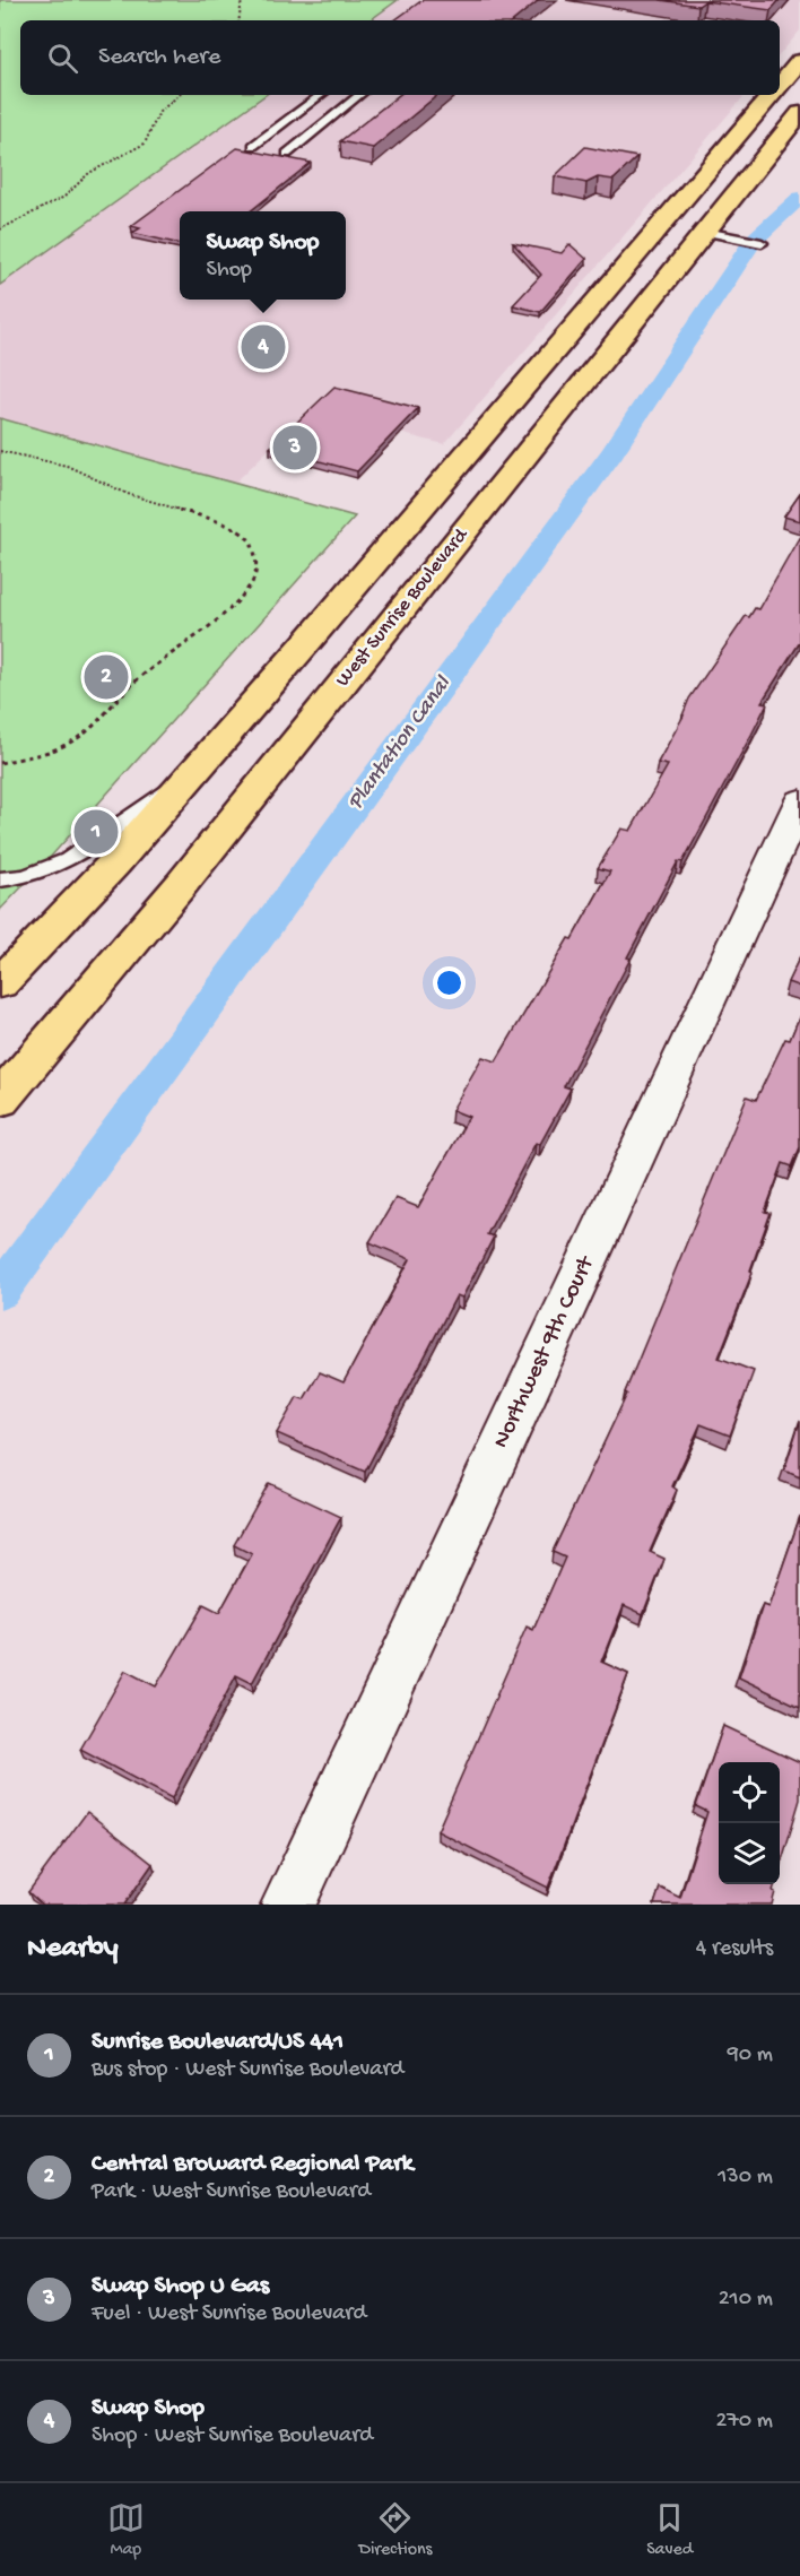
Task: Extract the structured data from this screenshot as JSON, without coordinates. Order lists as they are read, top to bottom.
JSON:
{
  "streets": {
    "main road": ["West Sunrise Boulevard"],
    "street": ["Northwest 9th Court"]
  },
  "water": ["Plantation Canal"],
  "page": {
    "search": "Search here",
    "popup": ["Swap Shop", "Shop"],
    "pins": [
      "4",
      "3",
      "2",
      "1"
    ],
    "heading": ["Nearby", "4 results"],
    "list": [
      {
        "mark": "1",
        "name": "Sunrise Boulevard/US 441",
        "note": "Bus stop · West Sunrise Boulevard",
        "value": "90 m"
      },
      {
        "mark": "2",
        "name": "Central Broward Regional Park",
        "note": "Park · West Sunrise Boulevard",
        "value": "130 m"
      },
      {
        "mark": "3",
        "name": "Swap Shop U Gas",
        "note": "Fuel · West Sunrise Boulevard",
        "value": "210 m"
      },
      {
        "mark": "4",
        "name": "Swap Shop",
        "note": "Shop · West Sunrise Boulevard",
        "value": "270 m"
      }
    ],
    "nav": ["Map", "Directions", "Saved"]
  }
}
